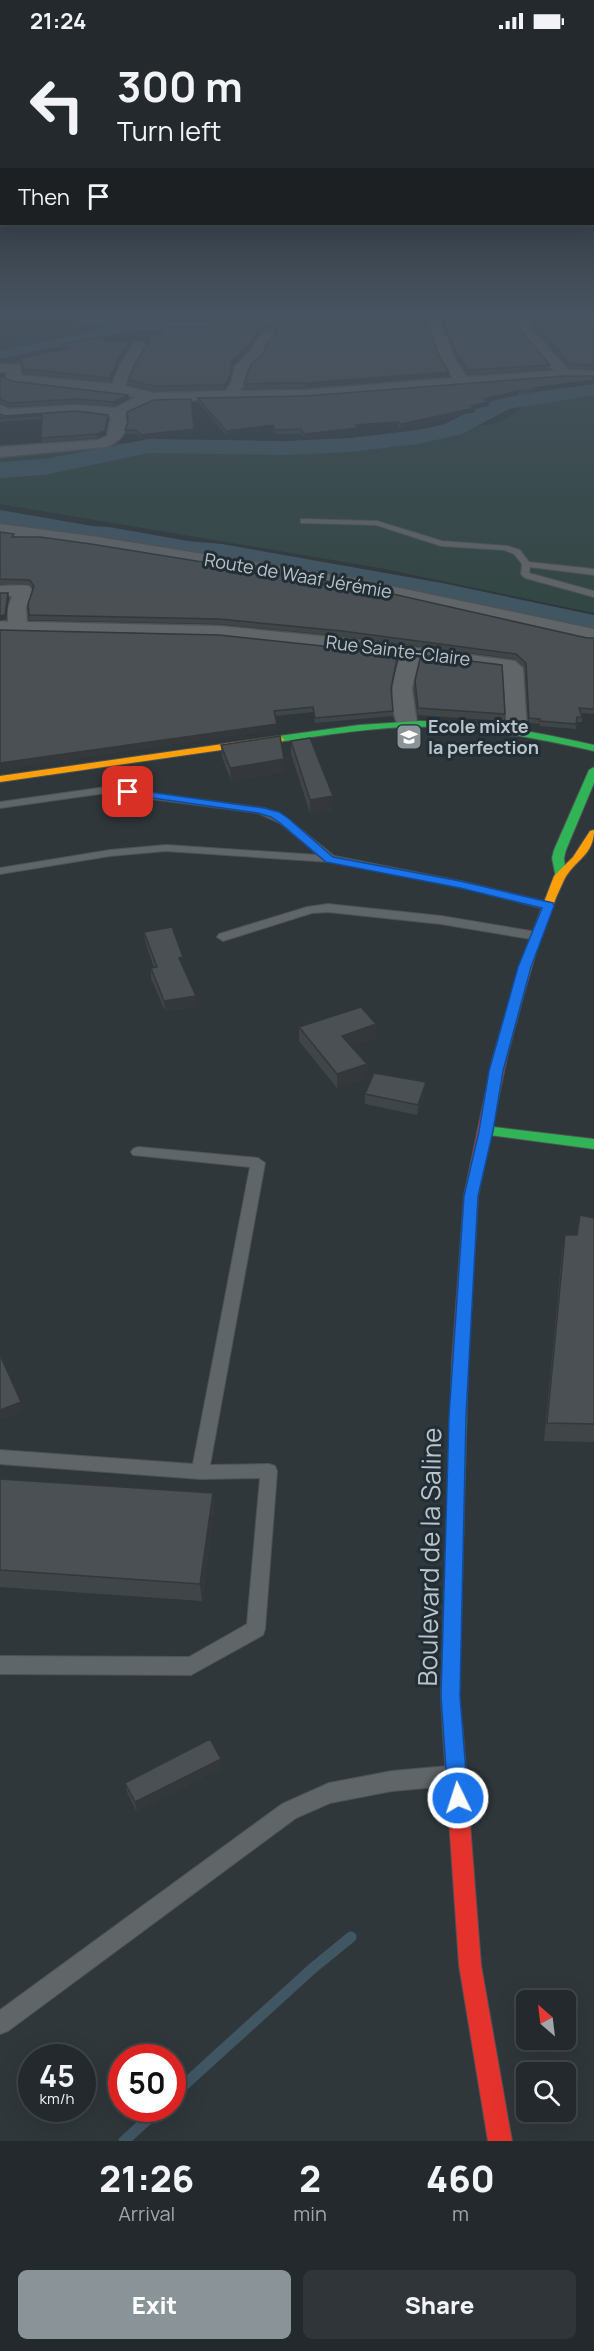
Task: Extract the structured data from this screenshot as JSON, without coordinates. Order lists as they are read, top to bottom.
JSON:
{
  "streets": {
    "main road": ["Boulevard de la Saline"],
    "street": ["Route de Waaf Jérémie", "Rue Sainte-Claire"]
  },
  "places": {
    "school or university": ["Ecole mixte la perfection"]
  },
  "north": "top left",
  "page": {
    "status": "21:24",
    "turn": ["300 m", "Turn left"],
    "then": "Then",
    "speed": "45 km/h",
    "limit": "50",
    "eta": [
      "21:26",
      "Arrival",
      "2",
      "min",
      "460",
      "m"
    ],
    "buttons": ["Exit", "Share"]
  }
}
